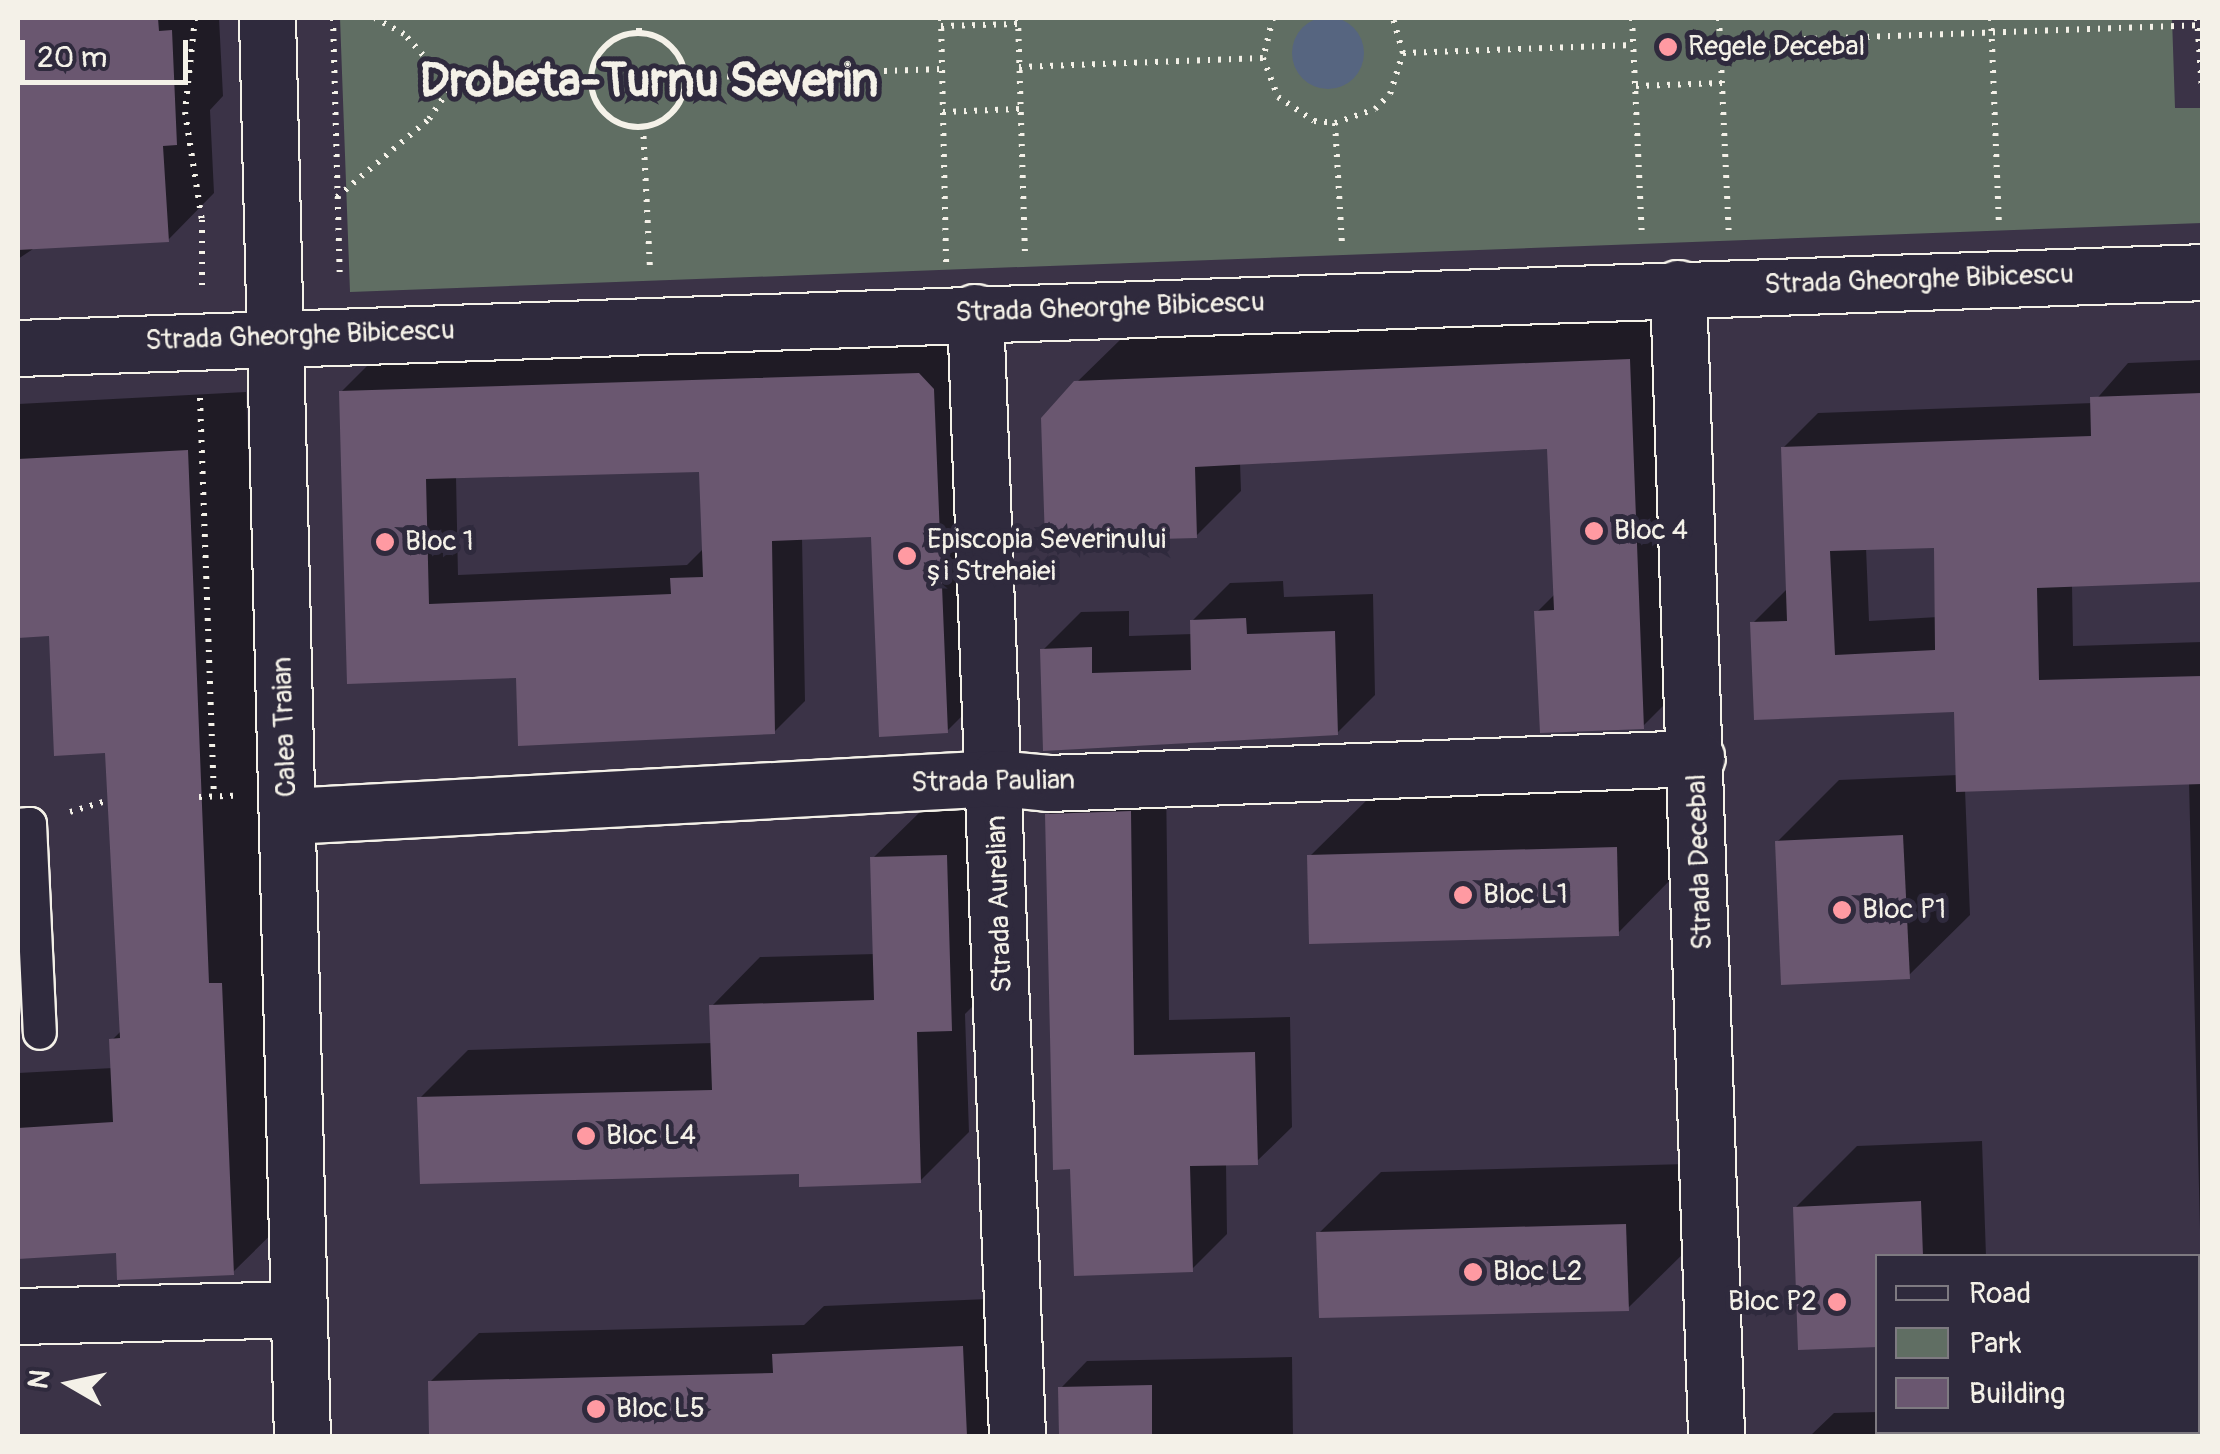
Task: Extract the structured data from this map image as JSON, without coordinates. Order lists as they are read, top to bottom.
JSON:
{
  "streets": {
    "street": [
      "Strada Gheorghe Bibicescu",
      "Calea Traian",
      "Strada Paulian",
      "Strada Decebal",
      "Strada Aurelian"
    ]
  },
  "crossings": [
    ["Strada Gheorghe Bibicescu", "Calea Traian"],
    ["Strada Gheorghe Bibicescu", "Strada Decebal"],
    ["Strada Gheorghe Bibicescu", "Strada Aurelian"],
    ["Calea Traian", "Strada Paulian"],
    ["Strada Paulian", "Strada Decebal"],
    ["Strada Paulian", "Strada Aurelian"]
  ],
  "districts": ["Drobeta-Turnu Severin"],
  "places": [
    "Regele Decebal",
    "Bloc 4",
    "Bloc 1",
    "Episcopia Severinului și Strehaiei",
    "Bloc L1",
    "Bloc P1",
    "Bloc L4",
    "Bloc L2",
    "Bloc P2",
    "Bloc L5"
  ],
  "legend": ["Road", "Park", "Building"],
  "scale_bar": "20 m",
  "north": "left"
}
